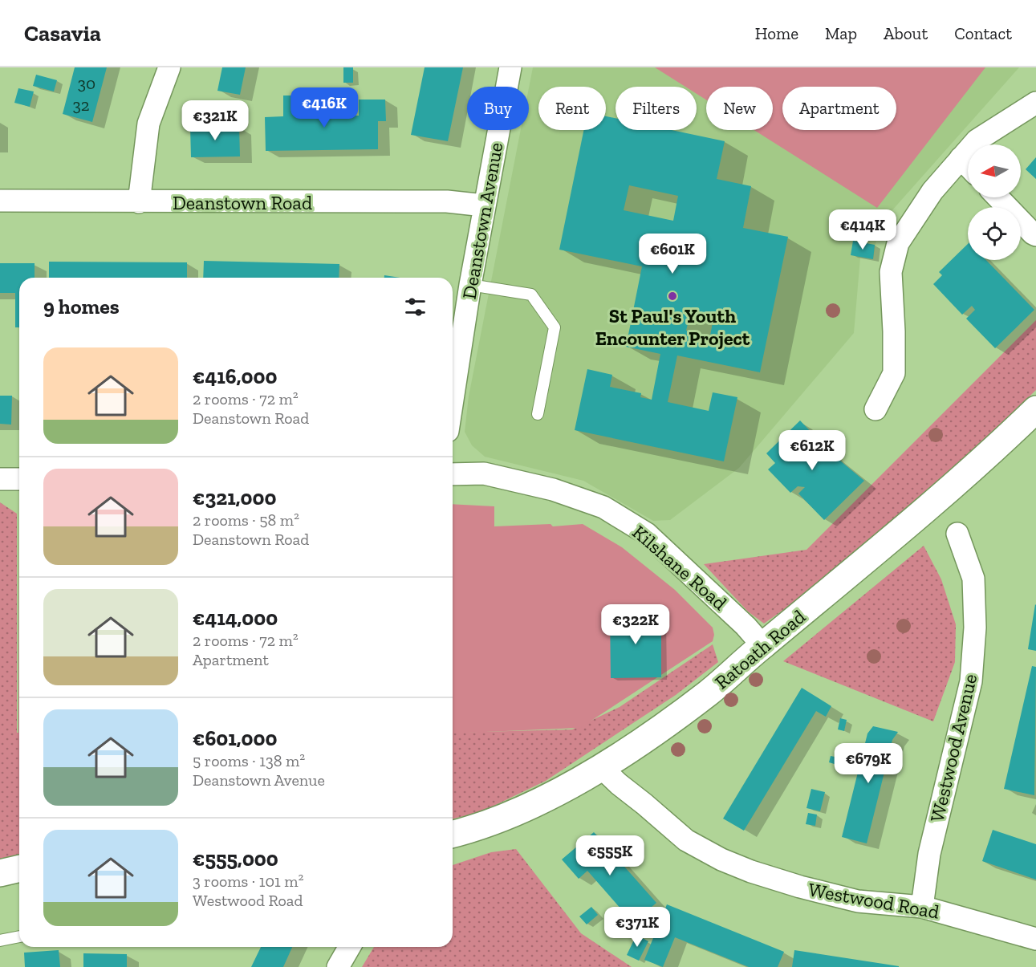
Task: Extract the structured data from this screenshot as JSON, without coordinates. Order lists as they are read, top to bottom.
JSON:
{
  "streets": {
    "street": [
      "Deanstown Road",
      "Deanstown Avenue",
      "Kilshane Road",
      "Ratoath Road",
      "Westwood Avenue",
      "Westwood Road"
    ]
  },
  "crossings": [
    ["Deanstown Road", "Deanstown Avenue"],
    ["Kilshane Road", "Ratoath Road"],
    ["Ratoath Road", "Westwood Road"],
    ["Westwood Avenue", "Westwood Road"]
  ],
  "places": ["St Paul's Youth Encounter Project"],
  "house_numbers": ["30", "32"],
  "north": "left",
  "page": {
    "header": "Casavia",
    "nav": [
      "Home",
      "Map",
      "About",
      "Contact"
    ],
    "chip": [
      "Buy",
      "Rent",
      "Filters",
      "New",
      "Apartment"
    ],
    "price": [
      "€416K",
      "€321K",
      "€414K",
      "€601K",
      "€612K",
      "€322K",
      "€679K",
      "€555K",
      "€371K"
    ],
    "heading": "9 homes",
    "list": [
      {
        "name": "€416,000",
        "note": "2 rooms · 72 m² · Deanstown Road"
      },
      {
        "name": "€321,000",
        "note": "2 rooms · 58 m² · Deanstown Road"
      },
      {
        "name": "€414,000",
        "note": "2 rooms · 72 m² · Apartment"
      },
      {
        "name": "€601,000",
        "note": "5 rooms · 138 m² · Deanstown Avenue"
      },
      {
        "name": "€555,000",
        "note": "3 rooms · 101 m² · Westwood Road"
      }
    ]
  }
}
